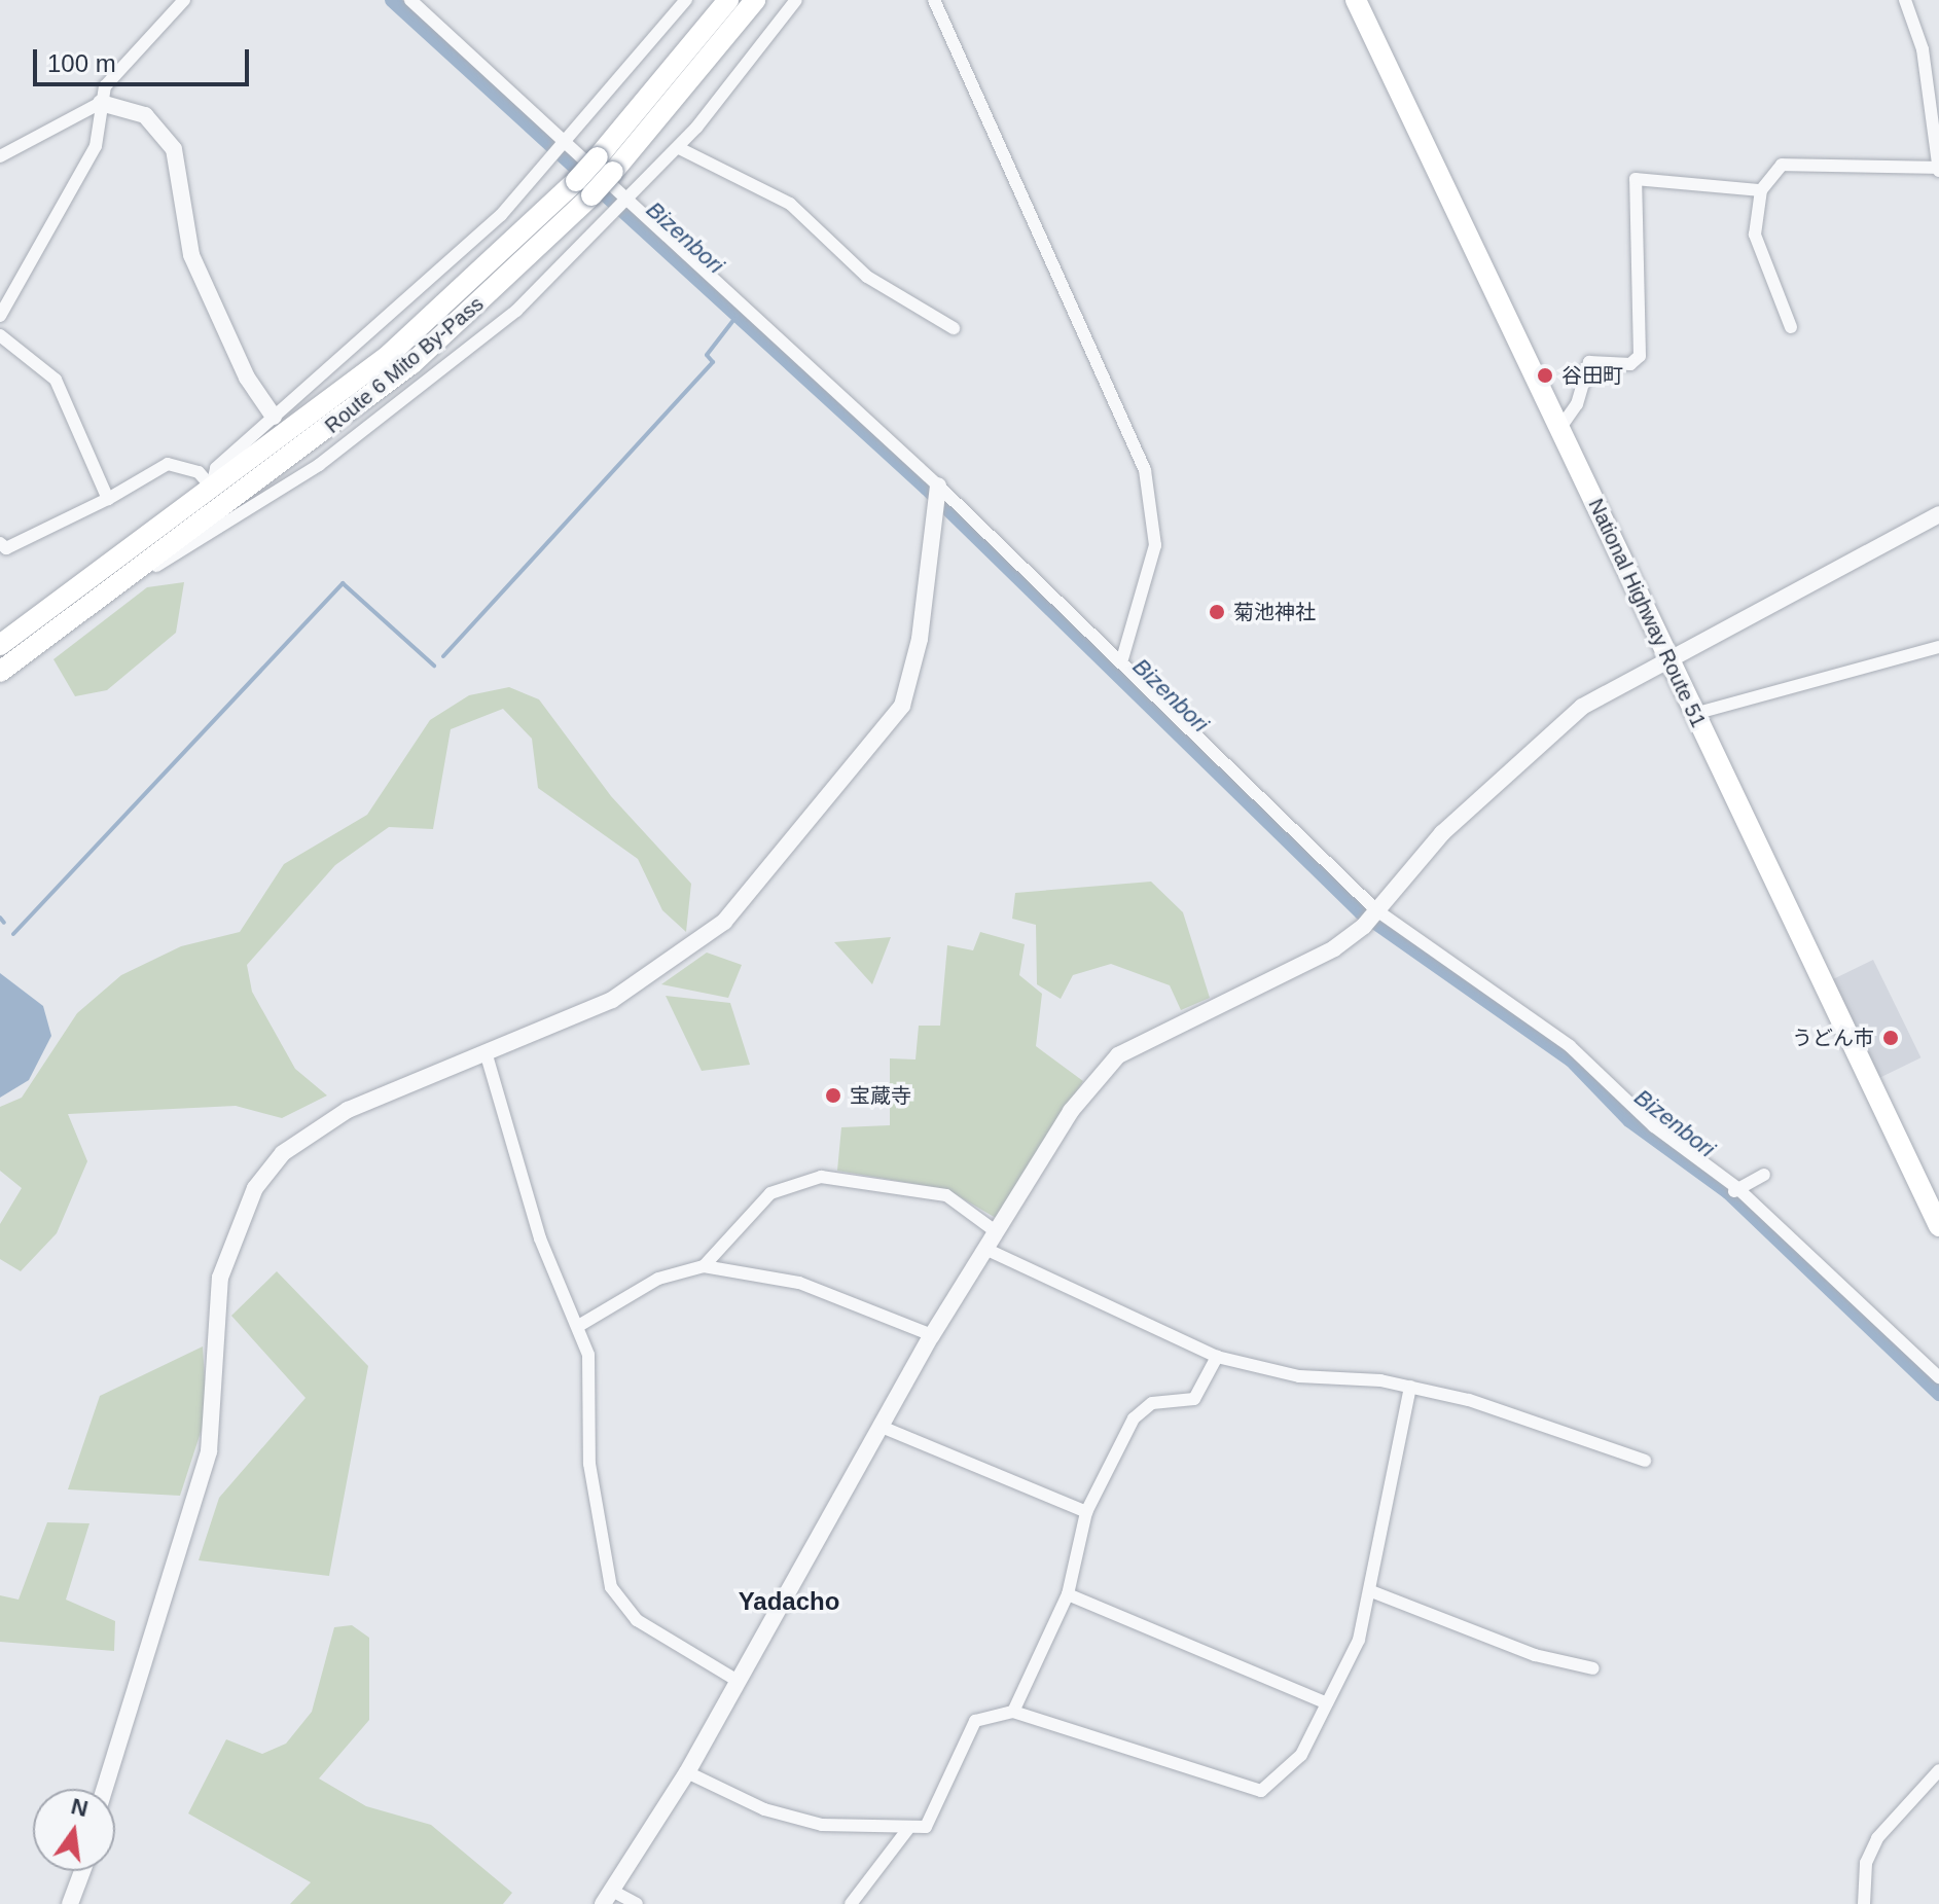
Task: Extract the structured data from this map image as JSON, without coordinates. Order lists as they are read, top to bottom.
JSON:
{
  "streets": {
    "highway": ["Route 6 Mito By-Pass", "National Highway Route 51"]
  },
  "districts": ["Yadacho"],
  "water": ["Bizenbori"],
  "places": [
    "谷田町",
    "菊池神社",
    "うどん市",
    "宝蔵寺"
  ],
  "scale_bar": "100 m",
  "north": "top"
}
